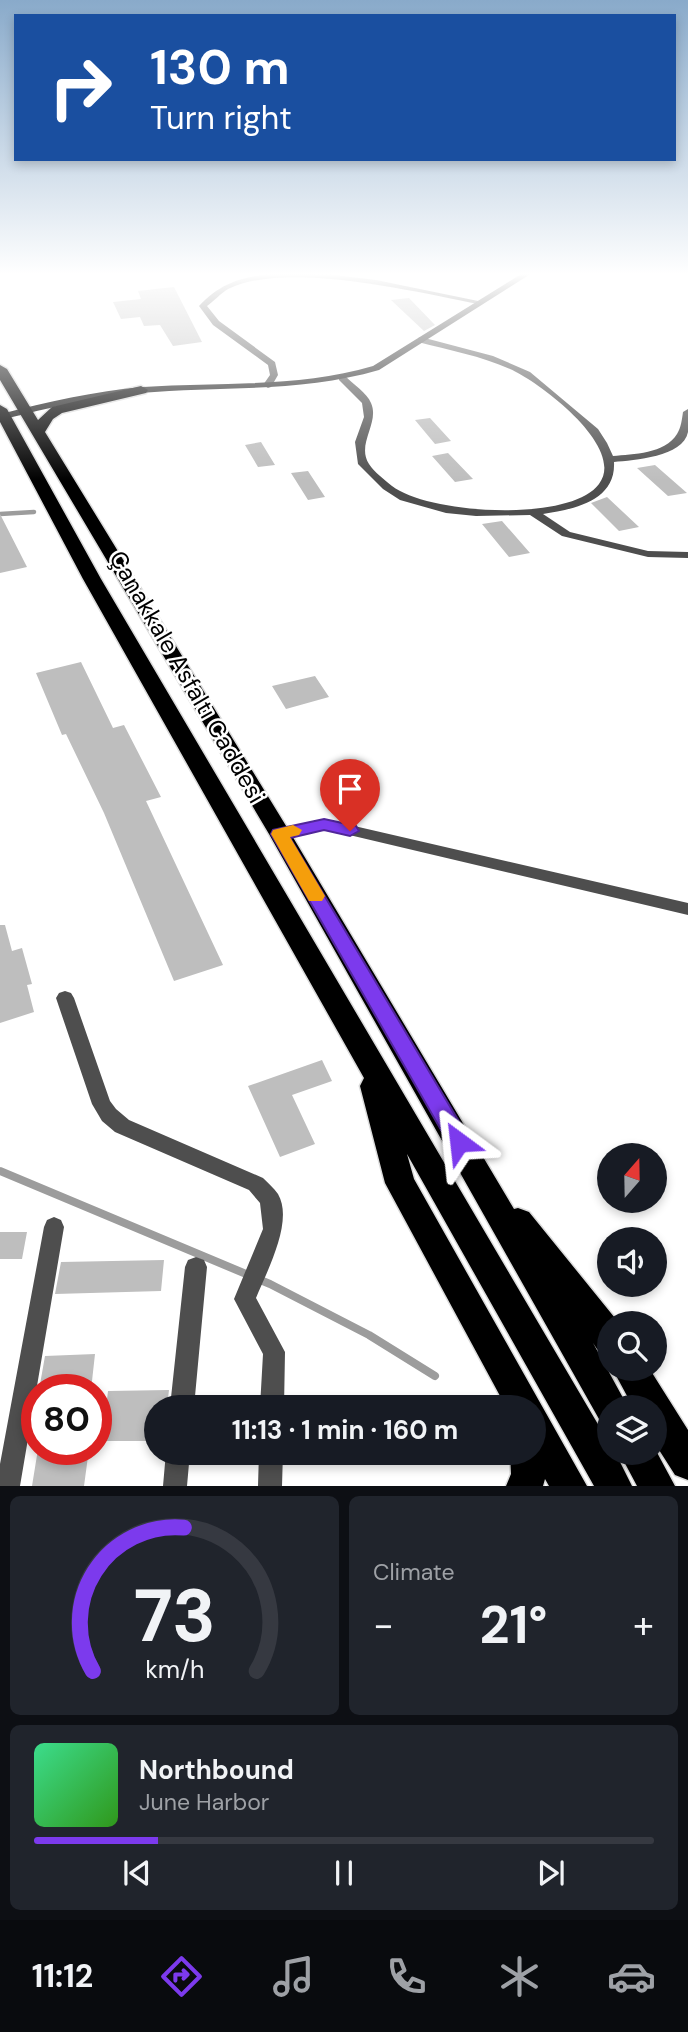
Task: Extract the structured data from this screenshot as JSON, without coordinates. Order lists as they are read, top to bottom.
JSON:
{
  "streets": {
    "highway": ["Çanakkale Asfaltı Caddesi"]
  },
  "north": "top",
  "page": {
    "turn": ["130 m", "Turn right"],
    "limit": "80",
    "trip": "11:13 · 1 min · 160 m",
    "tile": "Climate",
    "heat": ["−", "21°", "+"],
    "song": ["Northbound", "June Harbor"],
    "tabs": "11:12",
    "gauge": ["73", "km/h"]
  }
}
